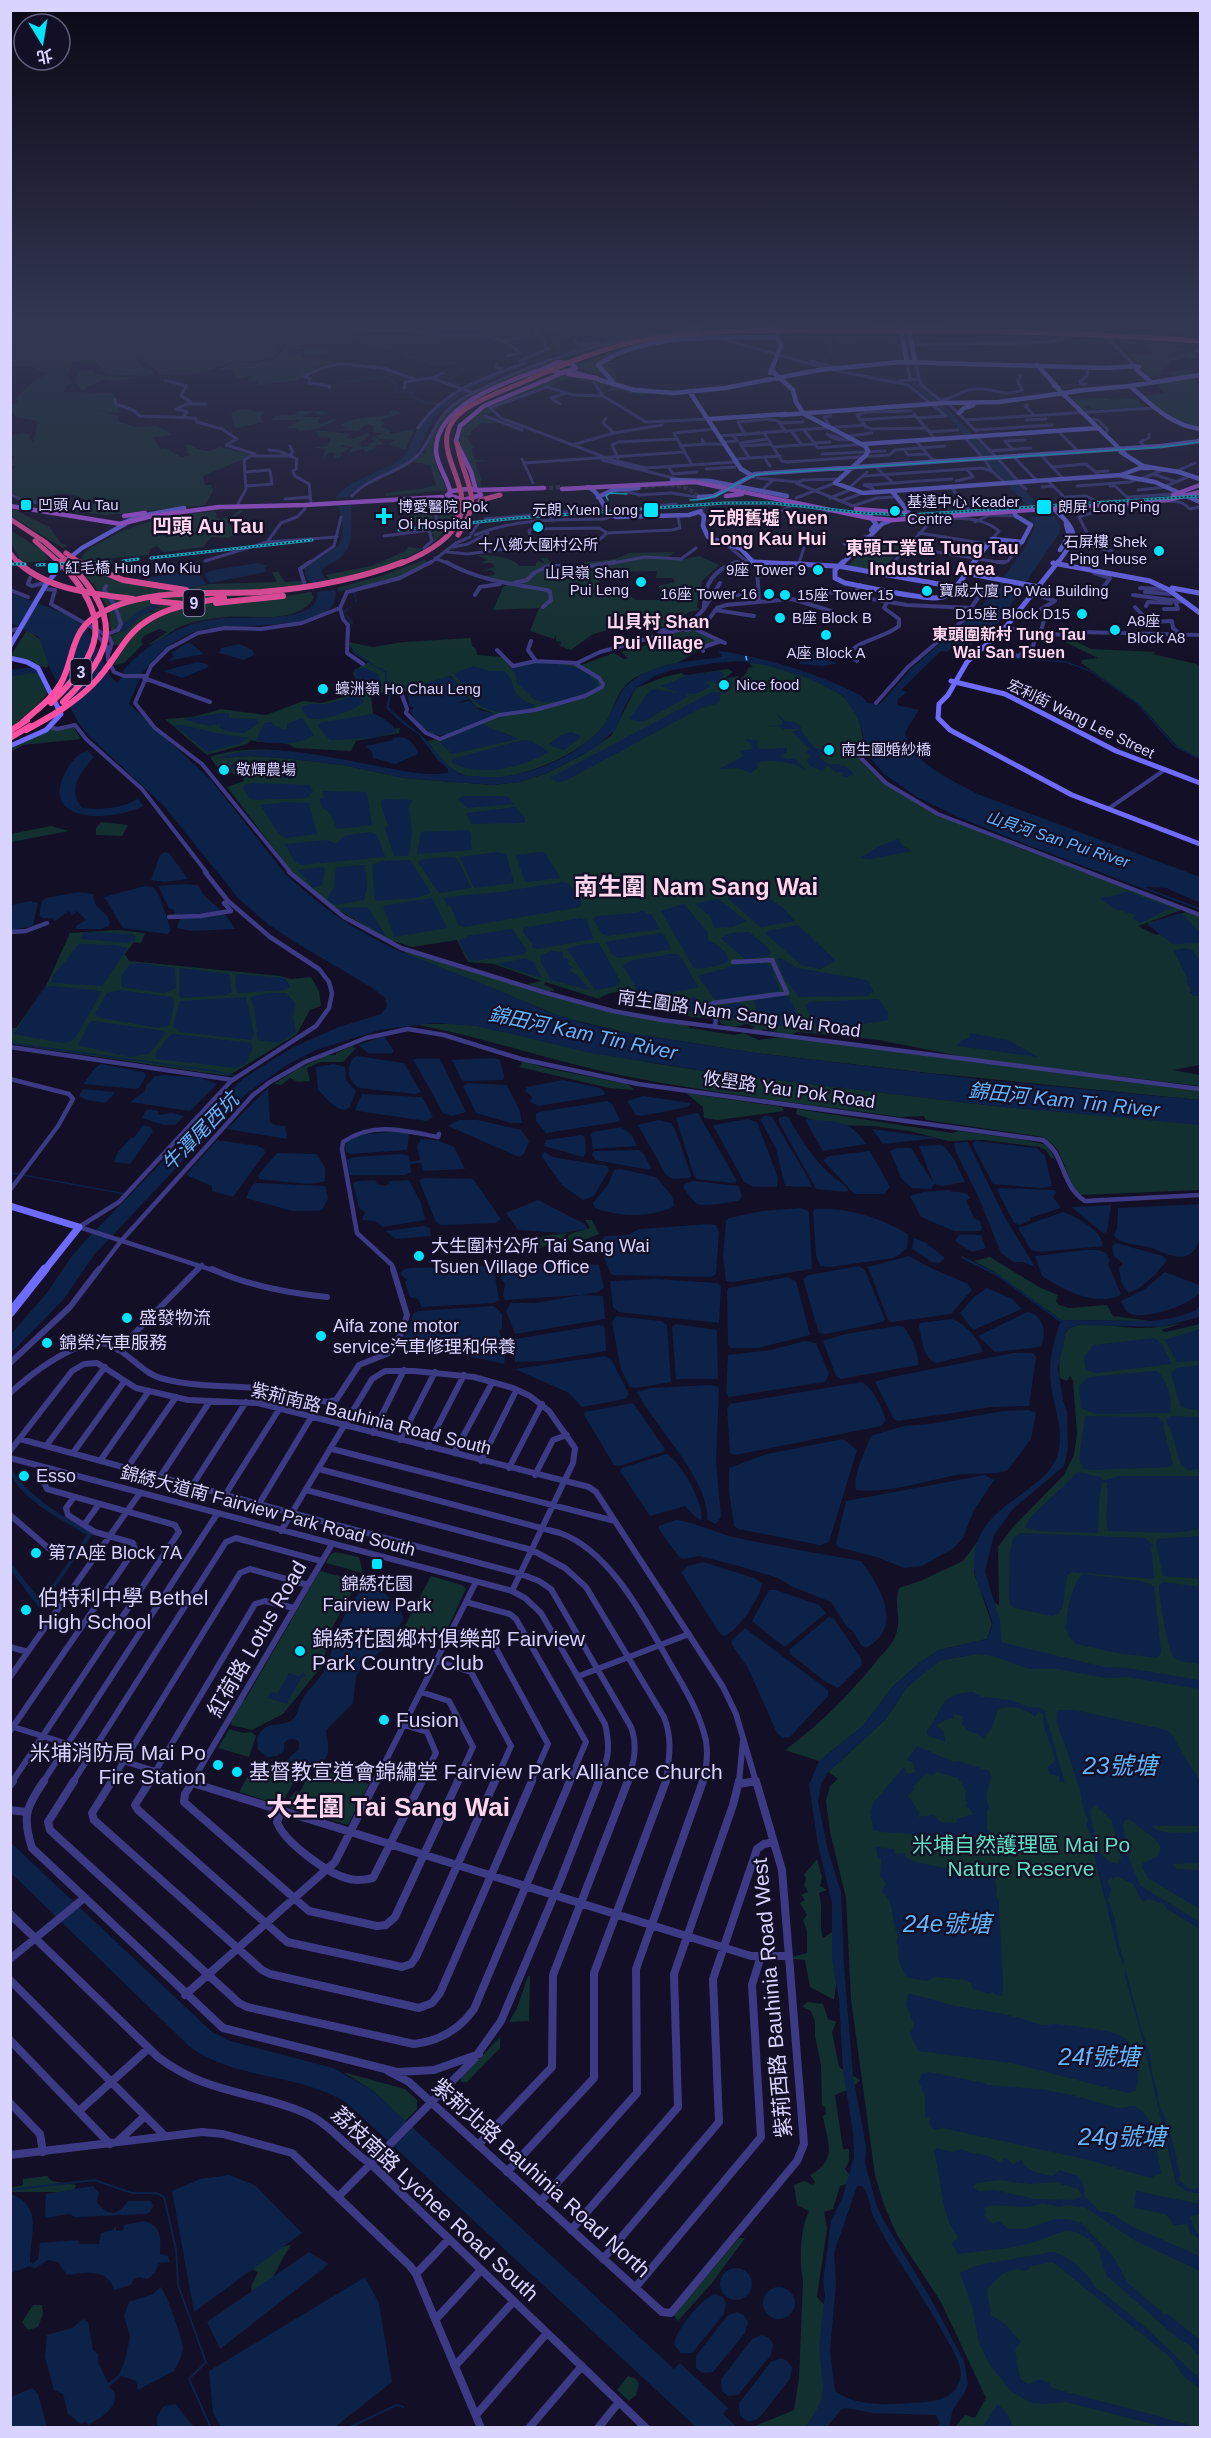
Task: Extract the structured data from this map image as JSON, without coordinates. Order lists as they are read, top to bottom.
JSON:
{
  "streets": {
    "highway": ["9", "3"],
    "street": [
      "宏利街 Wang Lee Street",
      "南生圍路 Nam Sang Wai Road",
      "攸壆路 Yau Pok Road",
      "紫荊南路 Bauhinia Road South",
      "錦綉大道南 Fairview Park Road South",
      "紅荷路 Lotus Road",
      "紫荊西路 Bauhinia Road West",
      "紫荊北路 Bauhinia Road North",
      "荔枝南路 Lychee Road South"
    ]
  },
  "crossings": [
    ["9", "3"],
    ["紫荊南路 Bauhinia Road South", "紫荊西路 Bauhinia Road West"],
    ["錦綉大道南 Fairview Park Road South", "紅荷路 Lotus Road"],
    ["紫荊西路 Bauhinia Road West", "紫荊北路 Bauhinia Road North"]
  ],
  "districts": [
    "元朗舊墟 Yuen Long Kau Hui",
    "凹頭 Au Tau",
    "東頭工業區 Tung Tau Industrial Area",
    "山貝村 Shan Pui Village",
    "東頭圍新村 Tung Tau Wai San Tsuen",
    "南生圍 Nam Sang Wai",
    "大生圍 Tai Sang Wai"
  ],
  "water": [
    "山貝河 San Pui River",
    "錦田河 Kam Tin River",
    "牛潭尾西坑",
    "23號塘",
    "24e號塘",
    "24f號塘",
    "24g號塘"
  ],
  "parks": ["米埔自然護理區 Mai Po Nature Reserve"],
  "places": {
    "transit": [
      "凹頭 Au Tau",
      "朗屏 Long Ping",
      "元朗 Yuen Long",
      "紅毛橋 Hung Mo Kiu",
      "錦綉花園 Fairview Park"
    ],
    "other": [
      "基達中心 Keader Centre",
      "十八鄉大圍村公所",
      "石屏樓 Shek Ping House",
      "9座 Tower 9",
      "山貝嶺 Shan Pui Leng",
      "寶威大廈 Po Wai Building",
      "16座 Tower 16",
      "15座 Tower 15",
      "D15座 Block D15",
      "B座 Block B",
      "A8座 Block A8",
      "A座 Block A",
      "Nice food",
      "蠔洲嶺 Ho Chau Leng",
      "南生圍婚紗橋",
      "敬輝農場",
      "大生圍村公所 Tai Sang Wai Tsuen Village Office",
      "盛發物流",
      "Aifa zone motor service汽車修理和保養",
      "錦榮汽車服務",
      "Esso",
      "第7A座 Block 7A",
      "伯特利中學 Bethel High School",
      "錦綉花園鄉村俱樂部 Fairview Park Country Club",
      "Fusion",
      "米埔消防局 Mai Po Fire Station",
      "基督教宣道會錦繡堂 Fairview Park Alliance Church"
    ],
    "health": ["博愛醫院 Pok Oi Hospital"]
  },
  "north": "bottom"
}
